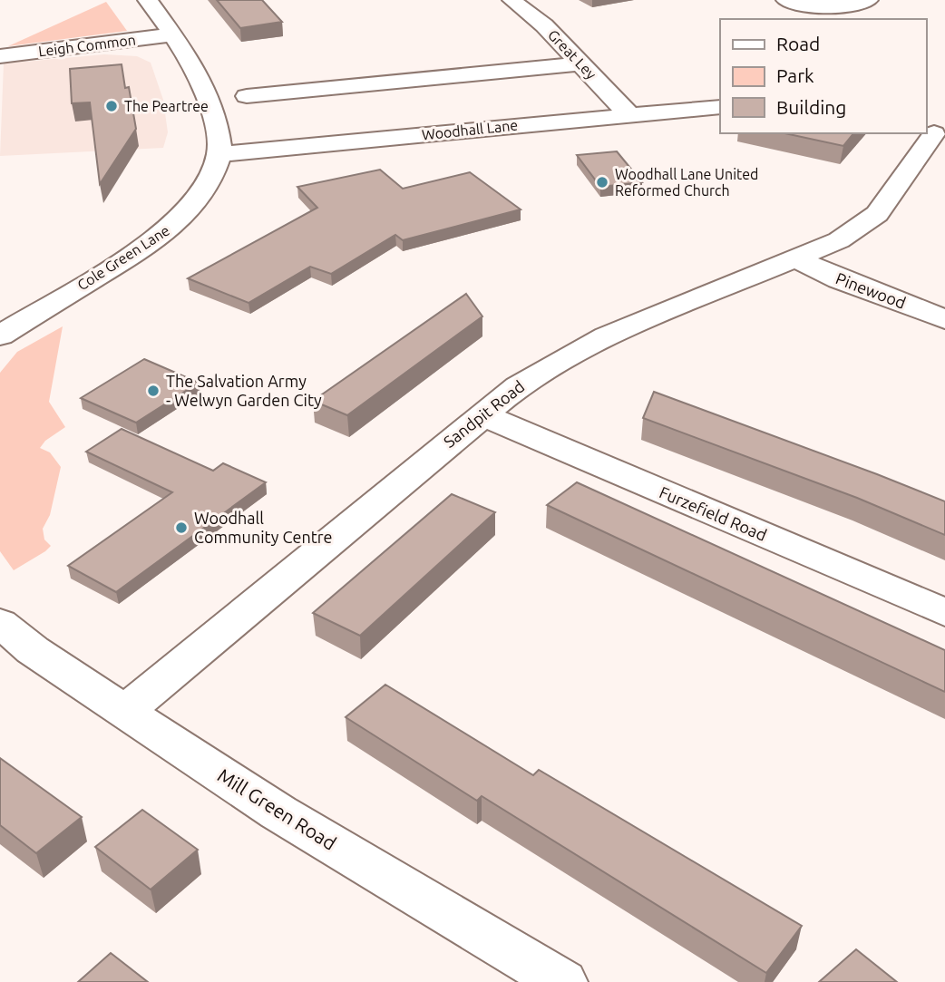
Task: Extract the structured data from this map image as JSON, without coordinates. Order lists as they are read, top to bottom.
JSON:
{
  "streets": {
    "street": [
      "Leigh Common",
      "Great Ley",
      "Woodhall Lane",
      "Cole Green Lane",
      "Pinewood",
      "Sandpit Road",
      "Furzefield Road",
      "Mill Green Road"
    ]
  },
  "crossings": [
    ["Great Ley", "Woodhall Lane"],
    ["Woodhall Lane", "Cole Green Lane"],
    ["Pinewood", "Sandpit Road"],
    ["Sandpit Road", "Furzefield Road"],
    ["Sandpit Road", "Mill Green Road"]
  ],
  "places": [
    "The Peartree",
    "Woodhall Lane United Reformed Church",
    "The Salvation Army - Welwyn Garden City",
    "Woodhall Community Centre"
  ],
  "legend": ["Road", "Park", "Building"]
}
